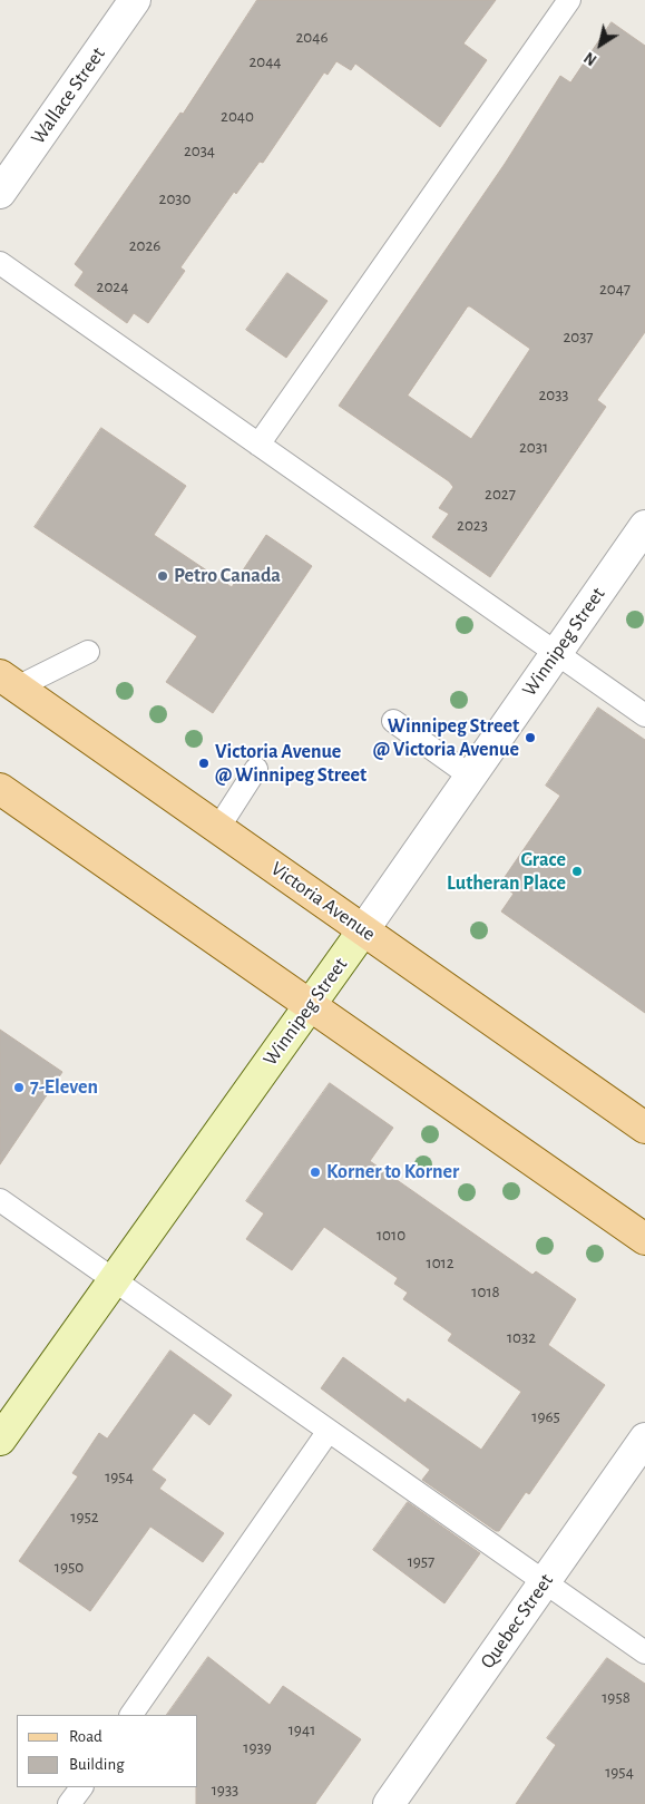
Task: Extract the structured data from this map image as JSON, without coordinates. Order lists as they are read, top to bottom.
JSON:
{
  "streets": {
    "main road": ["Winnipeg Street", "Victoria Avenue"],
    "street": ["Wallace Street", "Quebec Street"]
  },
  "crossings": [
    ["Winnipeg Street", "Victoria Avenue"]
  ],
  "places": [
    "Petro Canada",
    "Winnipeg Street @ Victoria Avenue",
    "Victoria Avenue @ Winnipeg Street",
    "Grace Lutheran Place",
    "7-Eleven",
    "Korner to Korner"
  ],
  "house_numbers": [
    "2046",
    "2044",
    "2040",
    "2034",
    "2030",
    "2026",
    "2024",
    "2047",
    "2037",
    "2033",
    "2031",
    "2027",
    "2023",
    "1010",
    "1012",
    "1018",
    "1032",
    "1965",
    "1954",
    "1952",
    "1957",
    "1950",
    "1958",
    "1941",
    "1939",
    "1954",
    "1933"
  ],
  "legend": ["Road", "Building"],
  "north": "bottom left"
}
